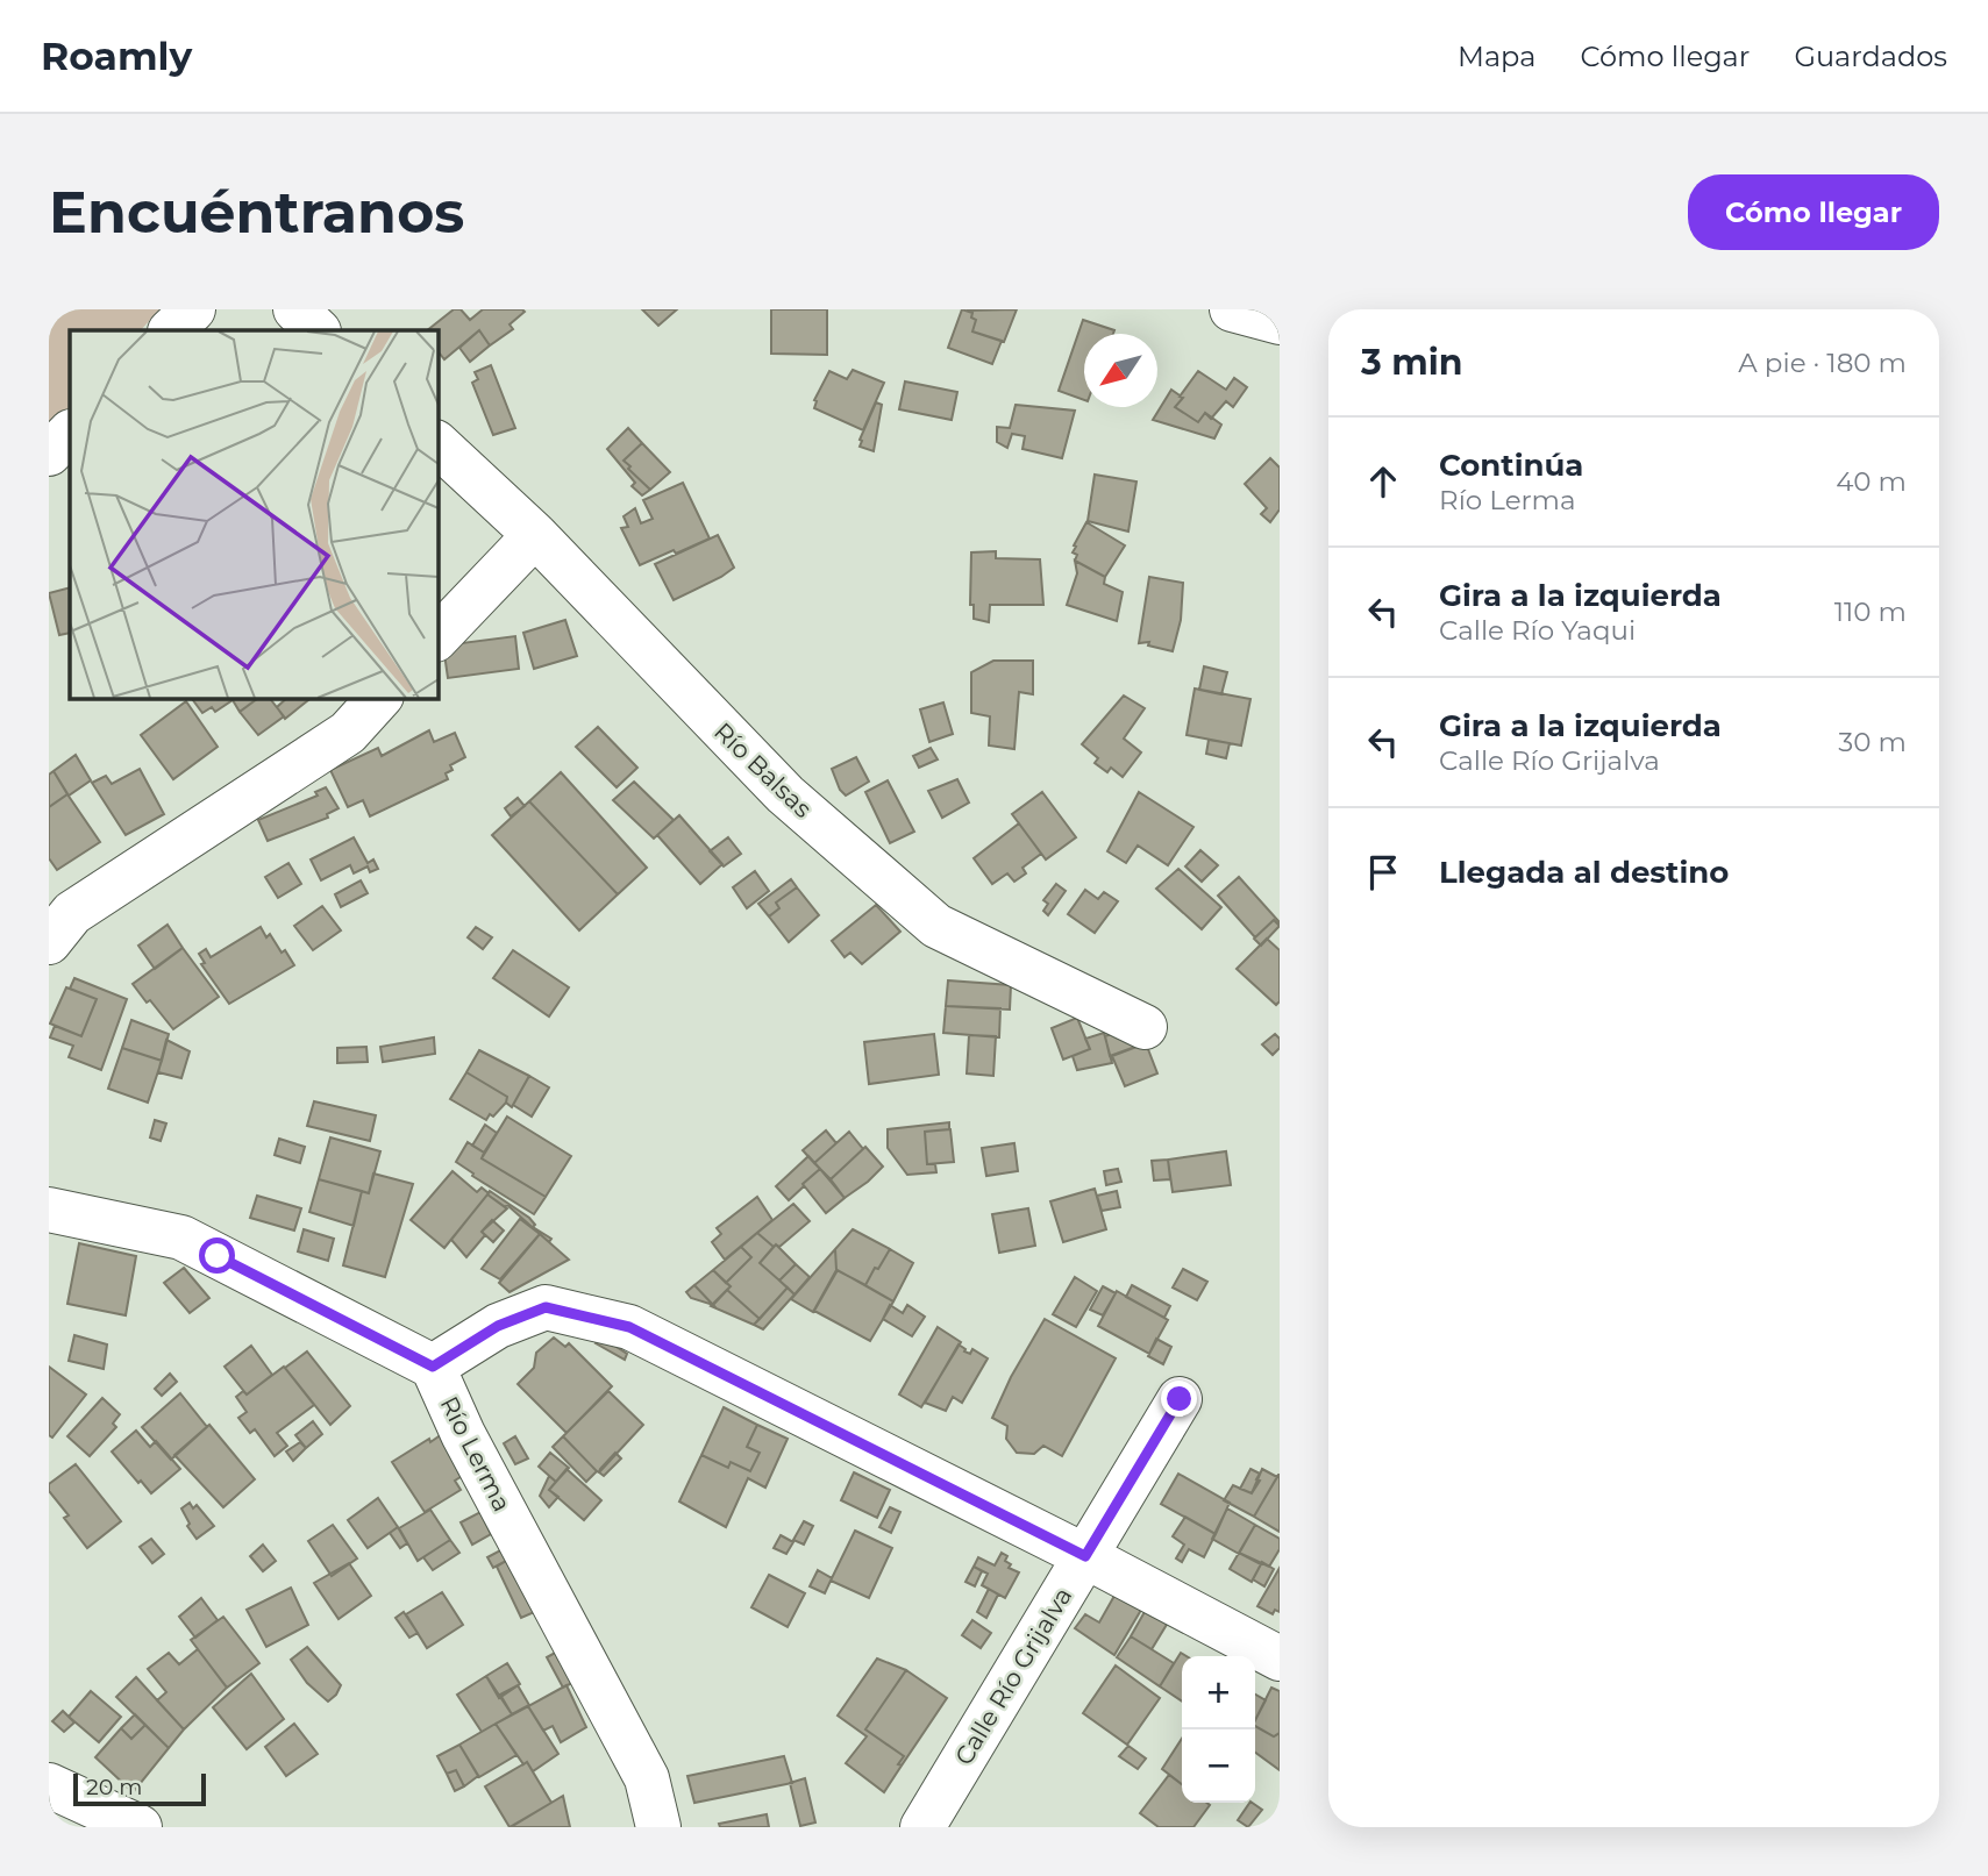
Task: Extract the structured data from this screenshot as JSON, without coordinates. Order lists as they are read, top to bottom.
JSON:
{
  "streets": {
    "street": ["Río Balsas", "Río Lerma", "Calle Río Grijalva"]
  },
  "scale_bar": "20 m",
  "north": "bottom left",
  "page": {
    "header": "Roamly",
    "nav": ["Mapa", "Cómo llegar", "Guardados"],
    "buttons": "Cómo llegar",
    "title": "Encuéntranos",
    "heading": ["3 min", "A pie · 180 m"],
    "list": [
      ["Continúa", "Río Lerma", "40 m"],
      ["Gira a la izquierda", "Calle Río Yaqui", "110 m"],
      ["Gira a la izquierda", "Calle Río Grijalva", "30 m"],
      "Llegada al destino"
    ],
    "map_buttons": ["+", "−"],
    "scale": "20 m"
  }
}
